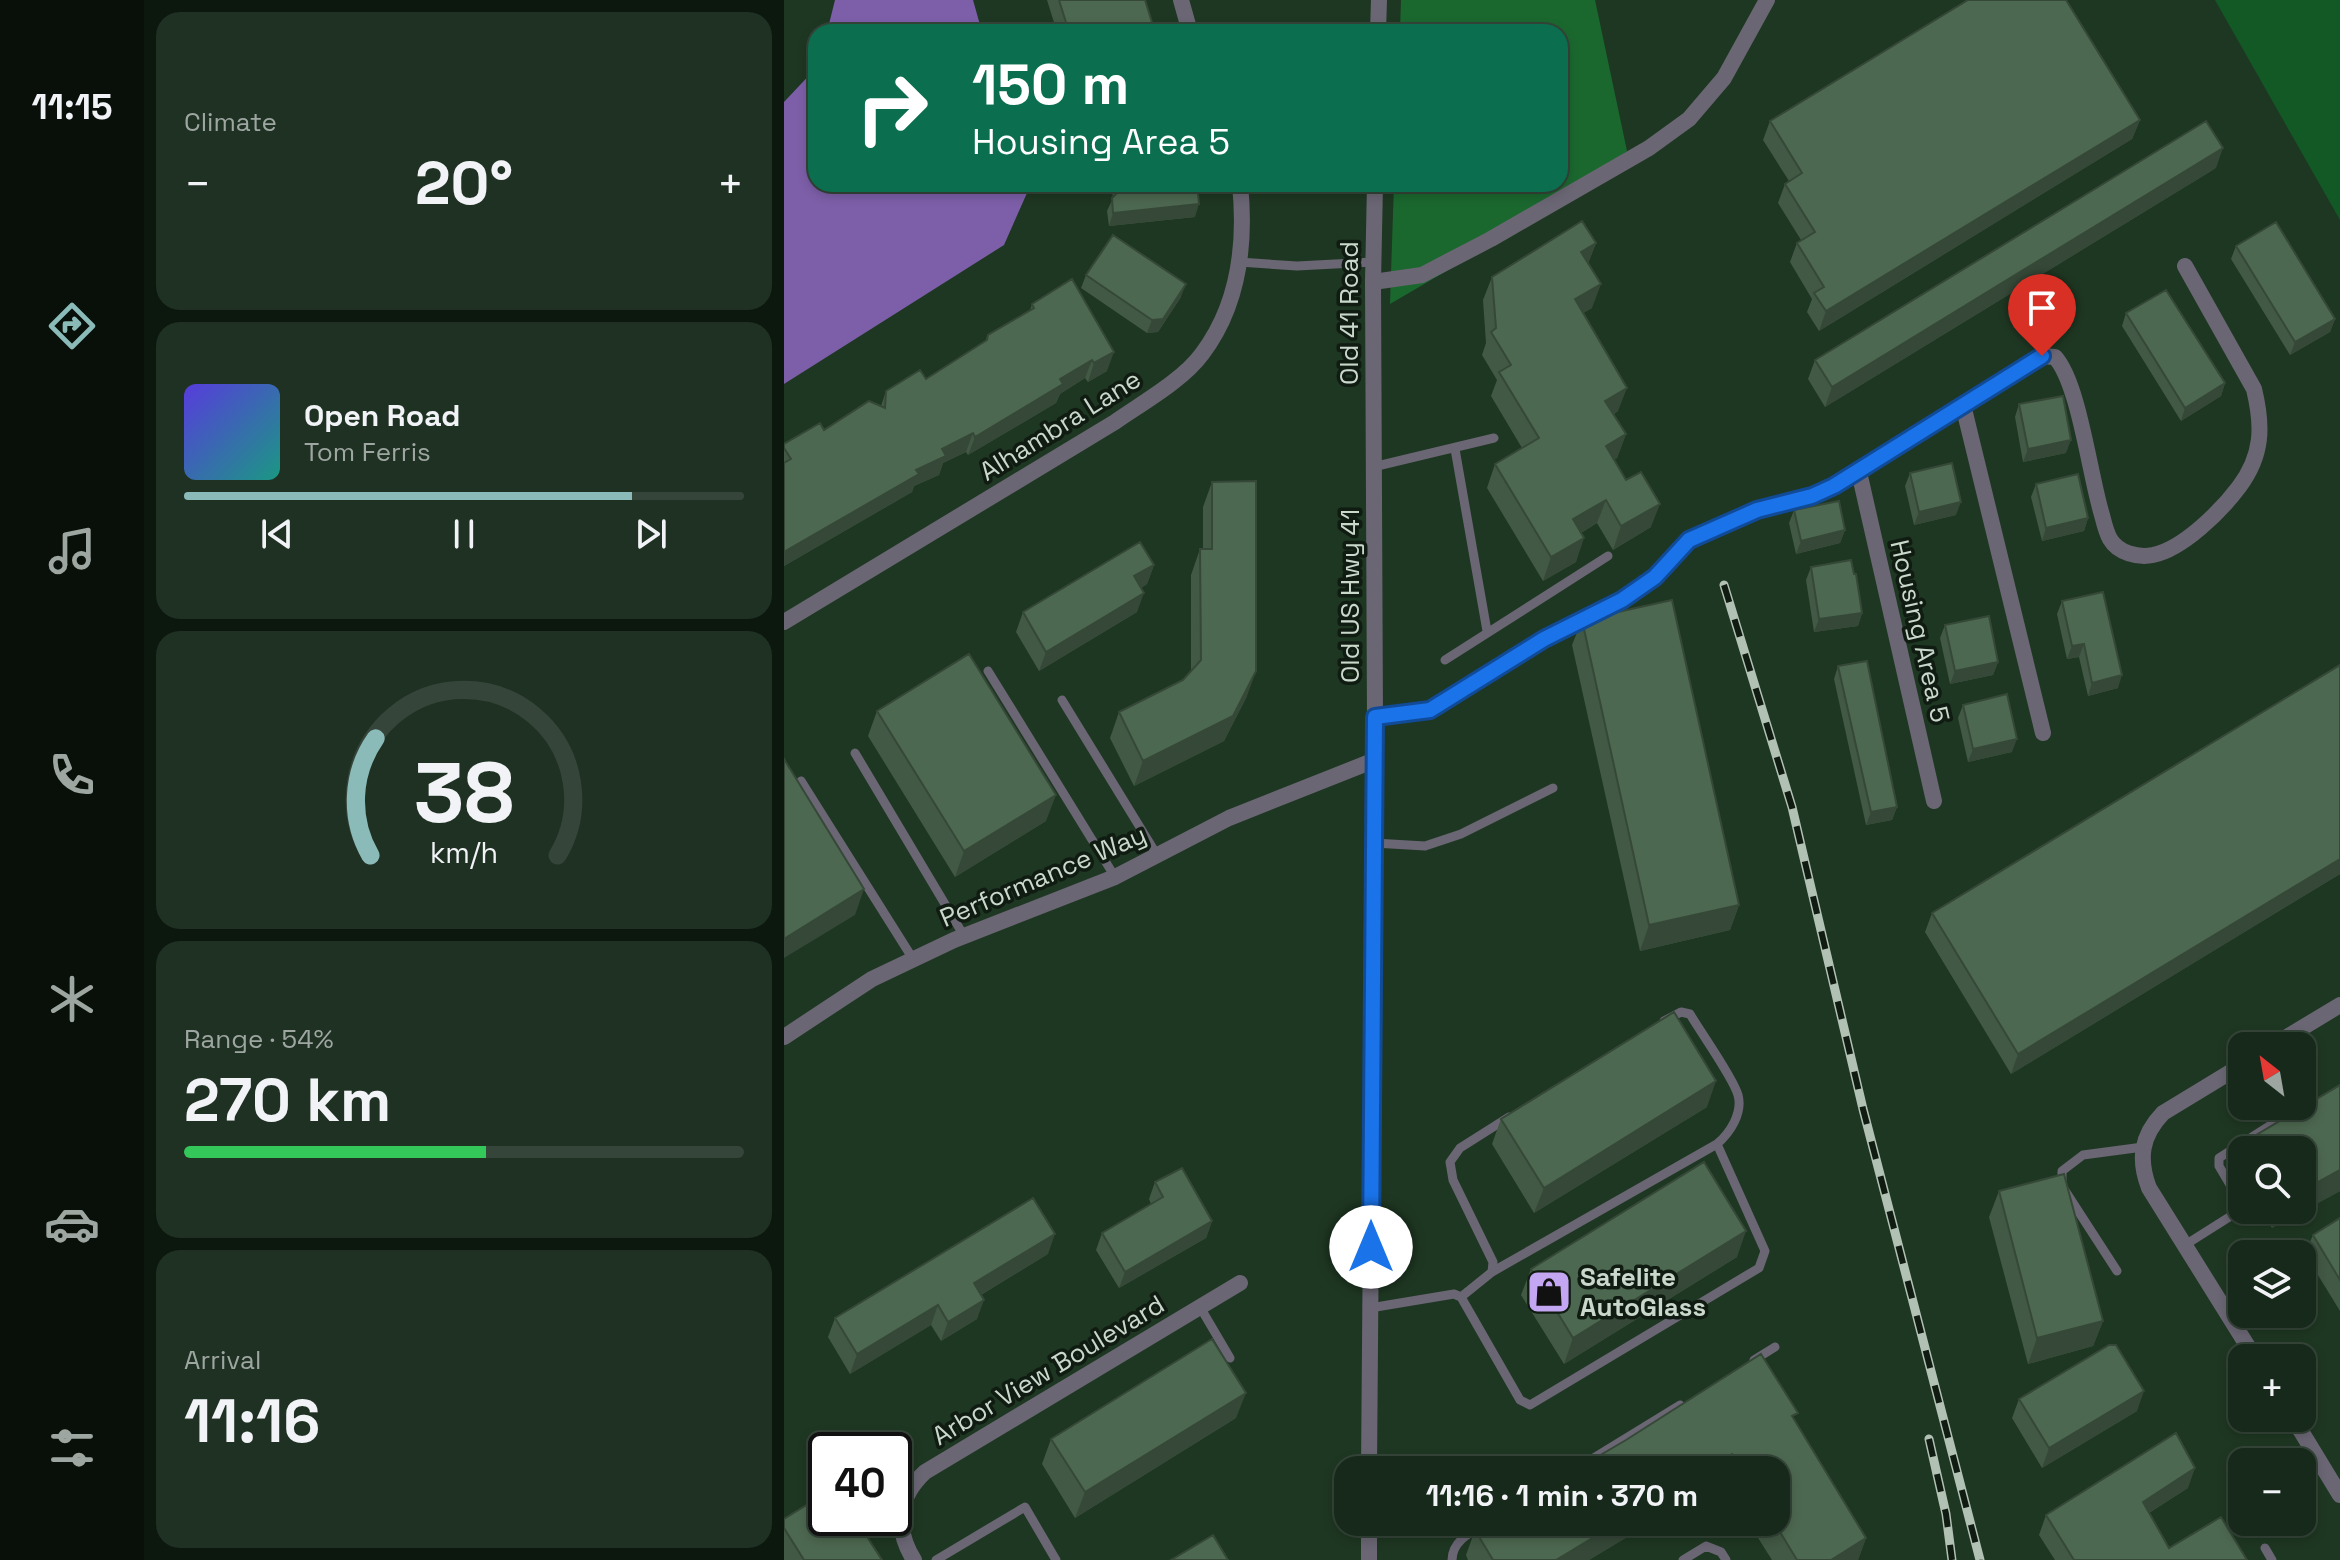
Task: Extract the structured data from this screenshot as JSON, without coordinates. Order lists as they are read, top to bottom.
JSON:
{
  "streets": {
    "street": [
      "Old 41 Road",
      "Alhambra Lane",
      "Old US Hwy 41",
      "Housing Area 5",
      "Performance Way",
      "Arbor View Boulevard"
    ]
  },
  "crossings": [
    ["Old 41 Road", "Old US Hwy 41"],
    ["Old US Hwy 41", "Performance Way"]
  ],
  "places": {
    "shop": ["Safelite AutoGlass"]
  },
  "north": "top left",
  "page": {
    "tabs": "11:15",
    "tile": [
      "Climate",
      ["Range · 54%", "270 km"],
      ["Arrival", "11:16"]
    ],
    "turn": ["150 m", "Housing Area 5"],
    "heat": ["−", "20°", "+"],
    "song": ["Open Road", "Tom Ferris"],
    "map_buttons": ["+", "−"],
    "limit": "40",
    "trip": "11:16 · 1 min · 370 m",
    "gauge": ["38", "km/h"]
  }
}
